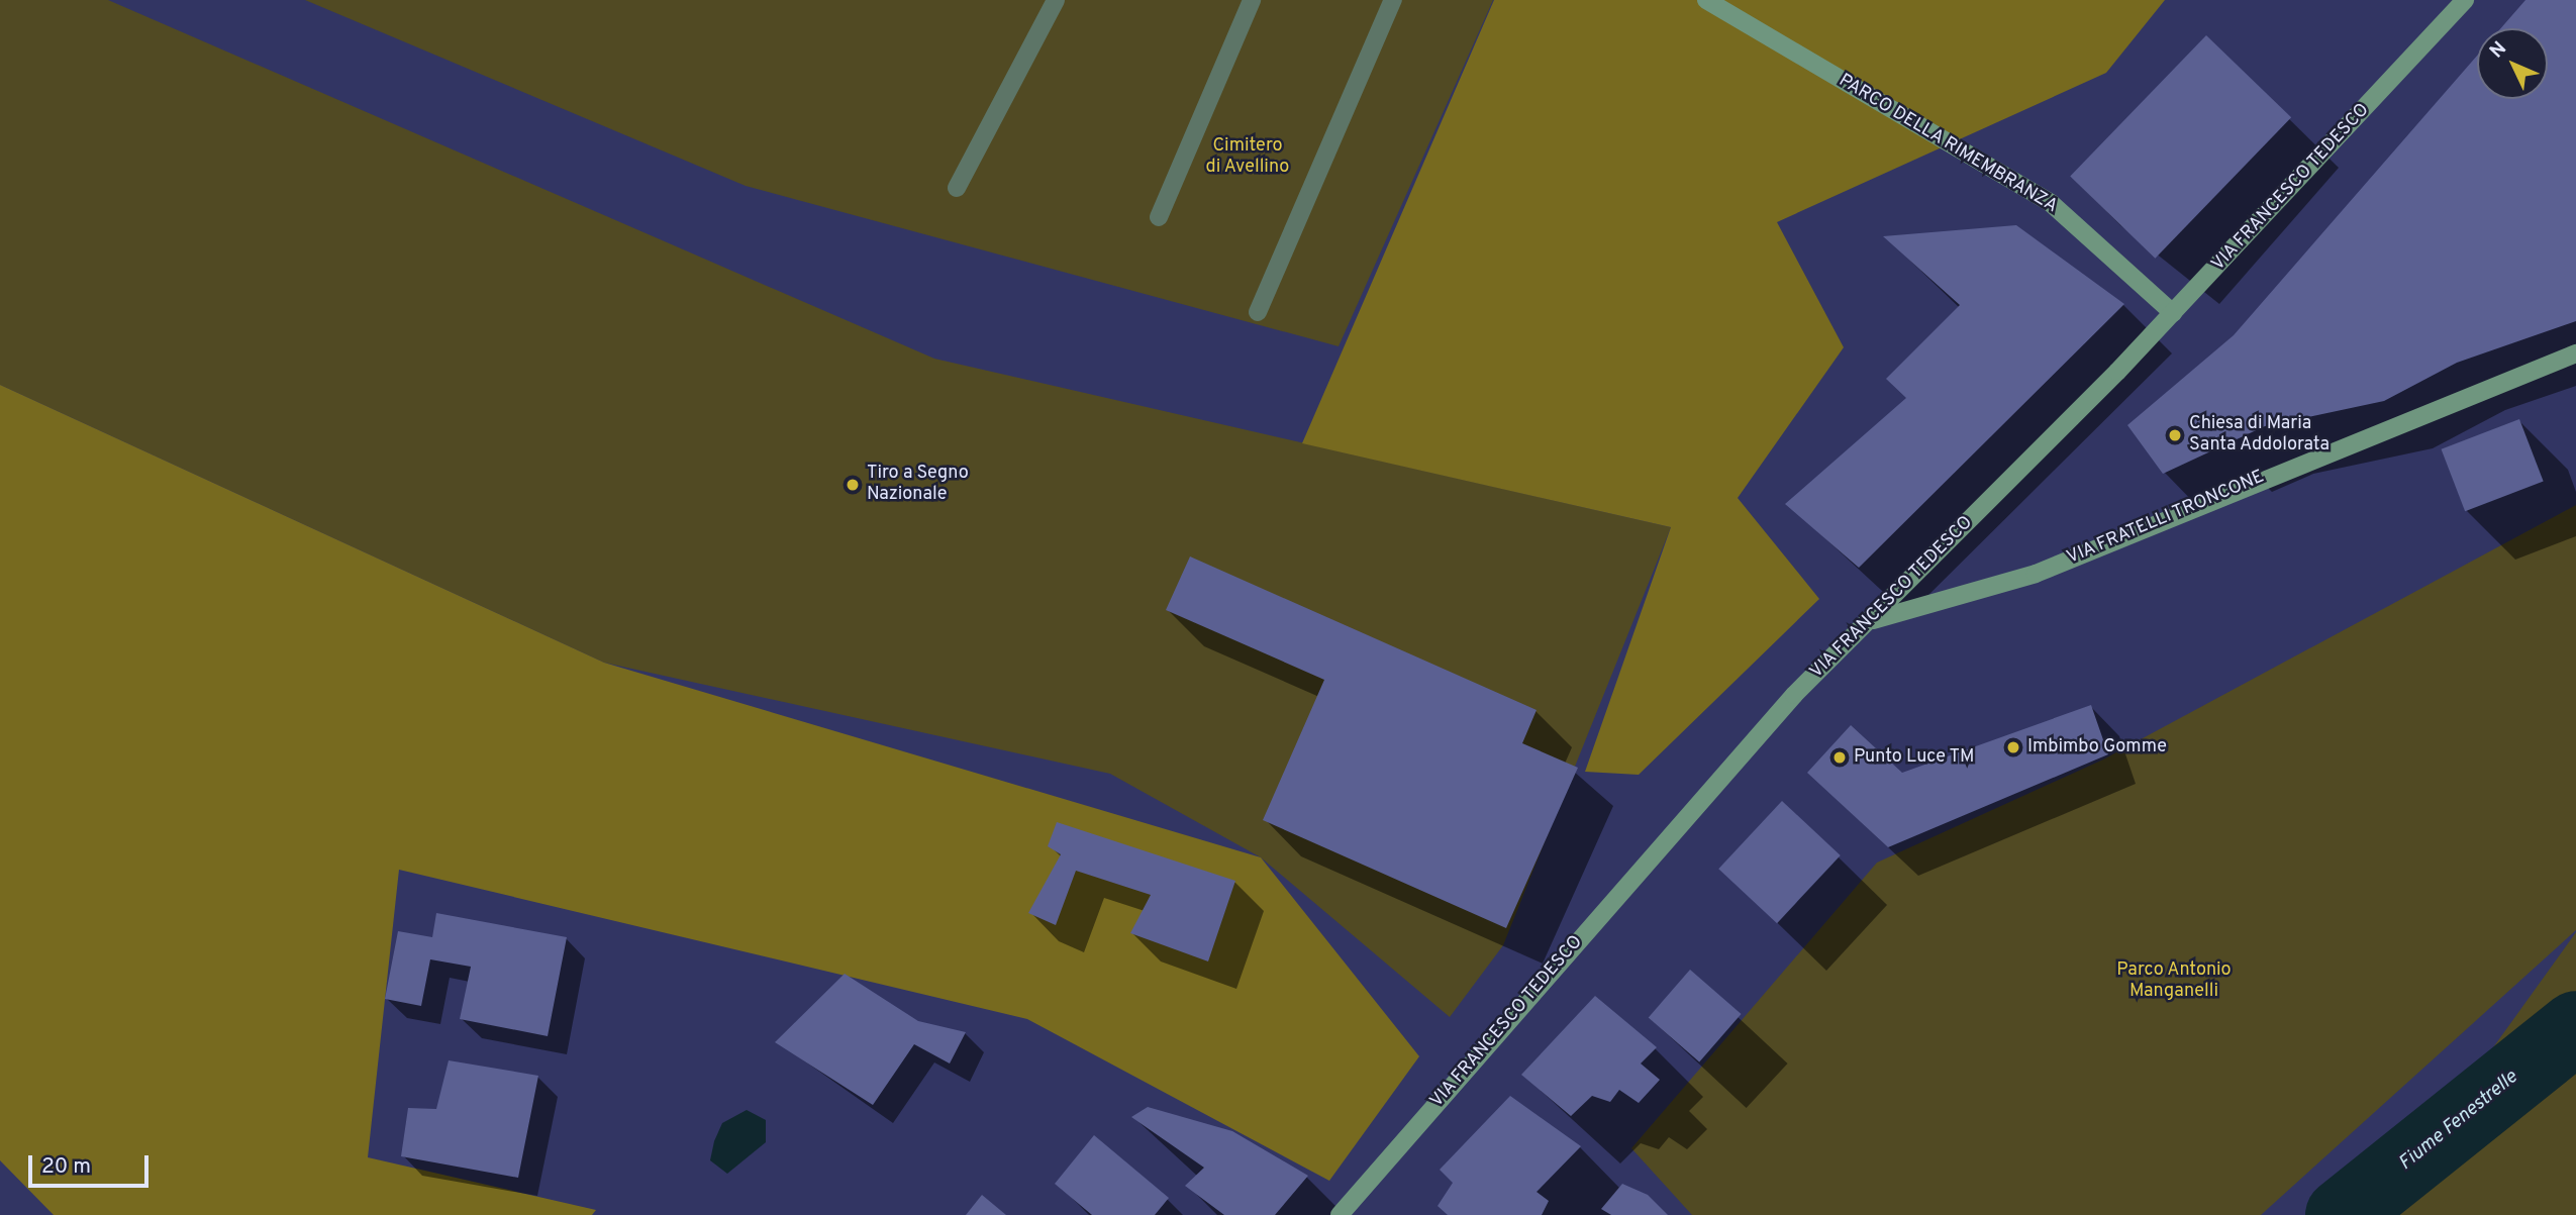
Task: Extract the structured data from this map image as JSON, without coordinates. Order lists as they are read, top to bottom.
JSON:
{
  "streets": {
    "street": ["PARCO DELLA RIMEMBRANZA", "VIA FRANCESCO TEDESCO", "VIA FRATELLI TRONCONE"]
  },
  "crossings": [
    ["PARCO DELLA RIMEMBRANZA", "VIA FRANCESCO TEDESCO"],
    ["VIA FRANCESCO TEDESCO", "VIA FRATELLI TRONCONE"]
  ],
  "water": ["Fiume Fenestrelle"],
  "parks": ["Cimitero di Avellino", "Parco Antonio Manganelli"],
  "places": [
    "Chiesa di Maria Santa Addolorata",
    "Tiro a Segno Nazionale",
    "Imbimbo Gomme",
    "Punto Luce TM"
  ],
  "scale_bar": "20 m",
  "north": "top left"
}
